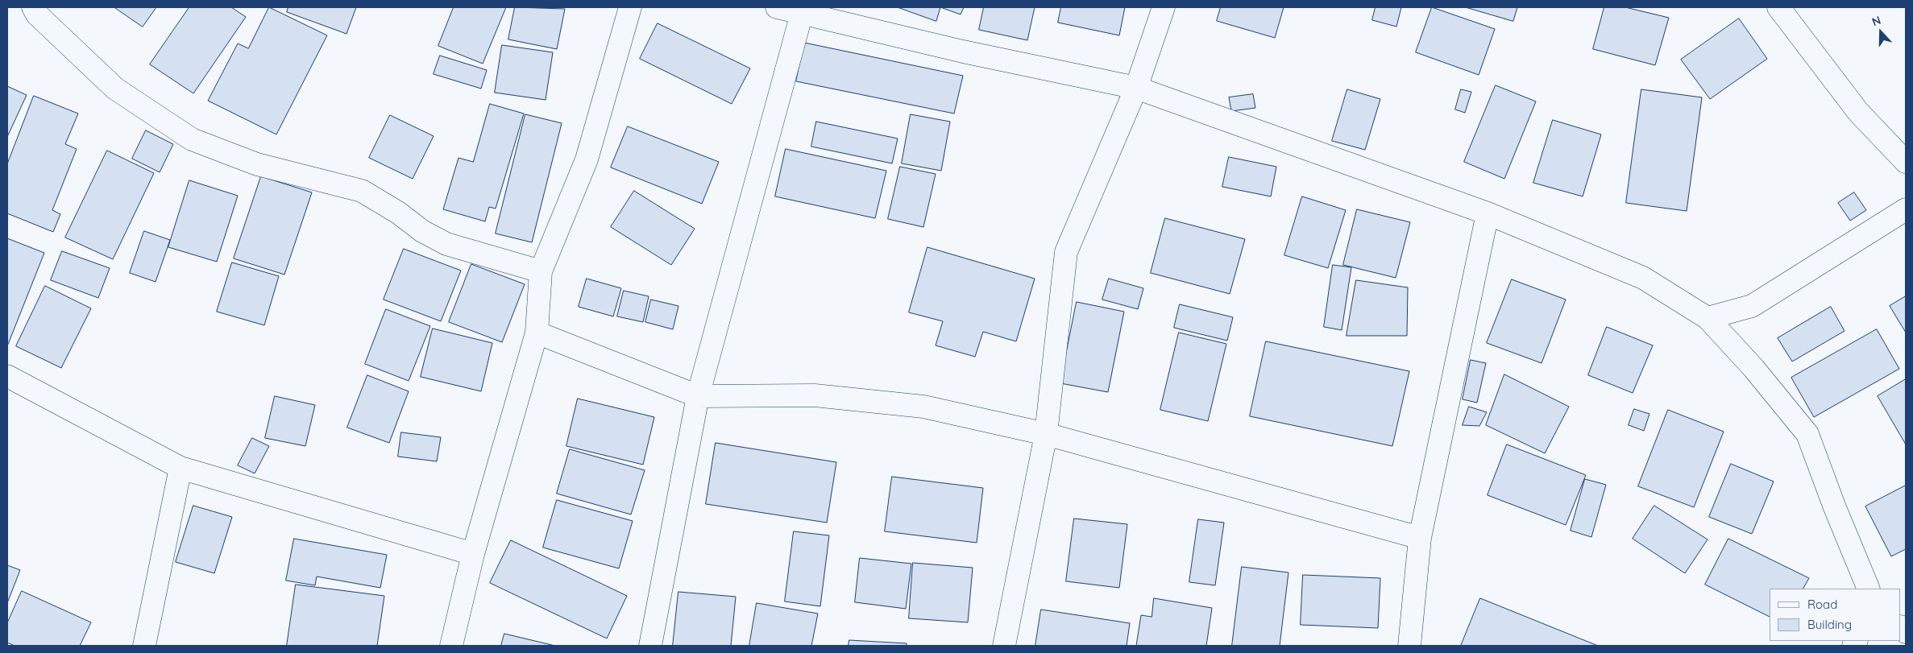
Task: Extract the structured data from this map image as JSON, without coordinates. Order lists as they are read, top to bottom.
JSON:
{
  "legend": ["Road", "Building"],
  "north": "top"
}
